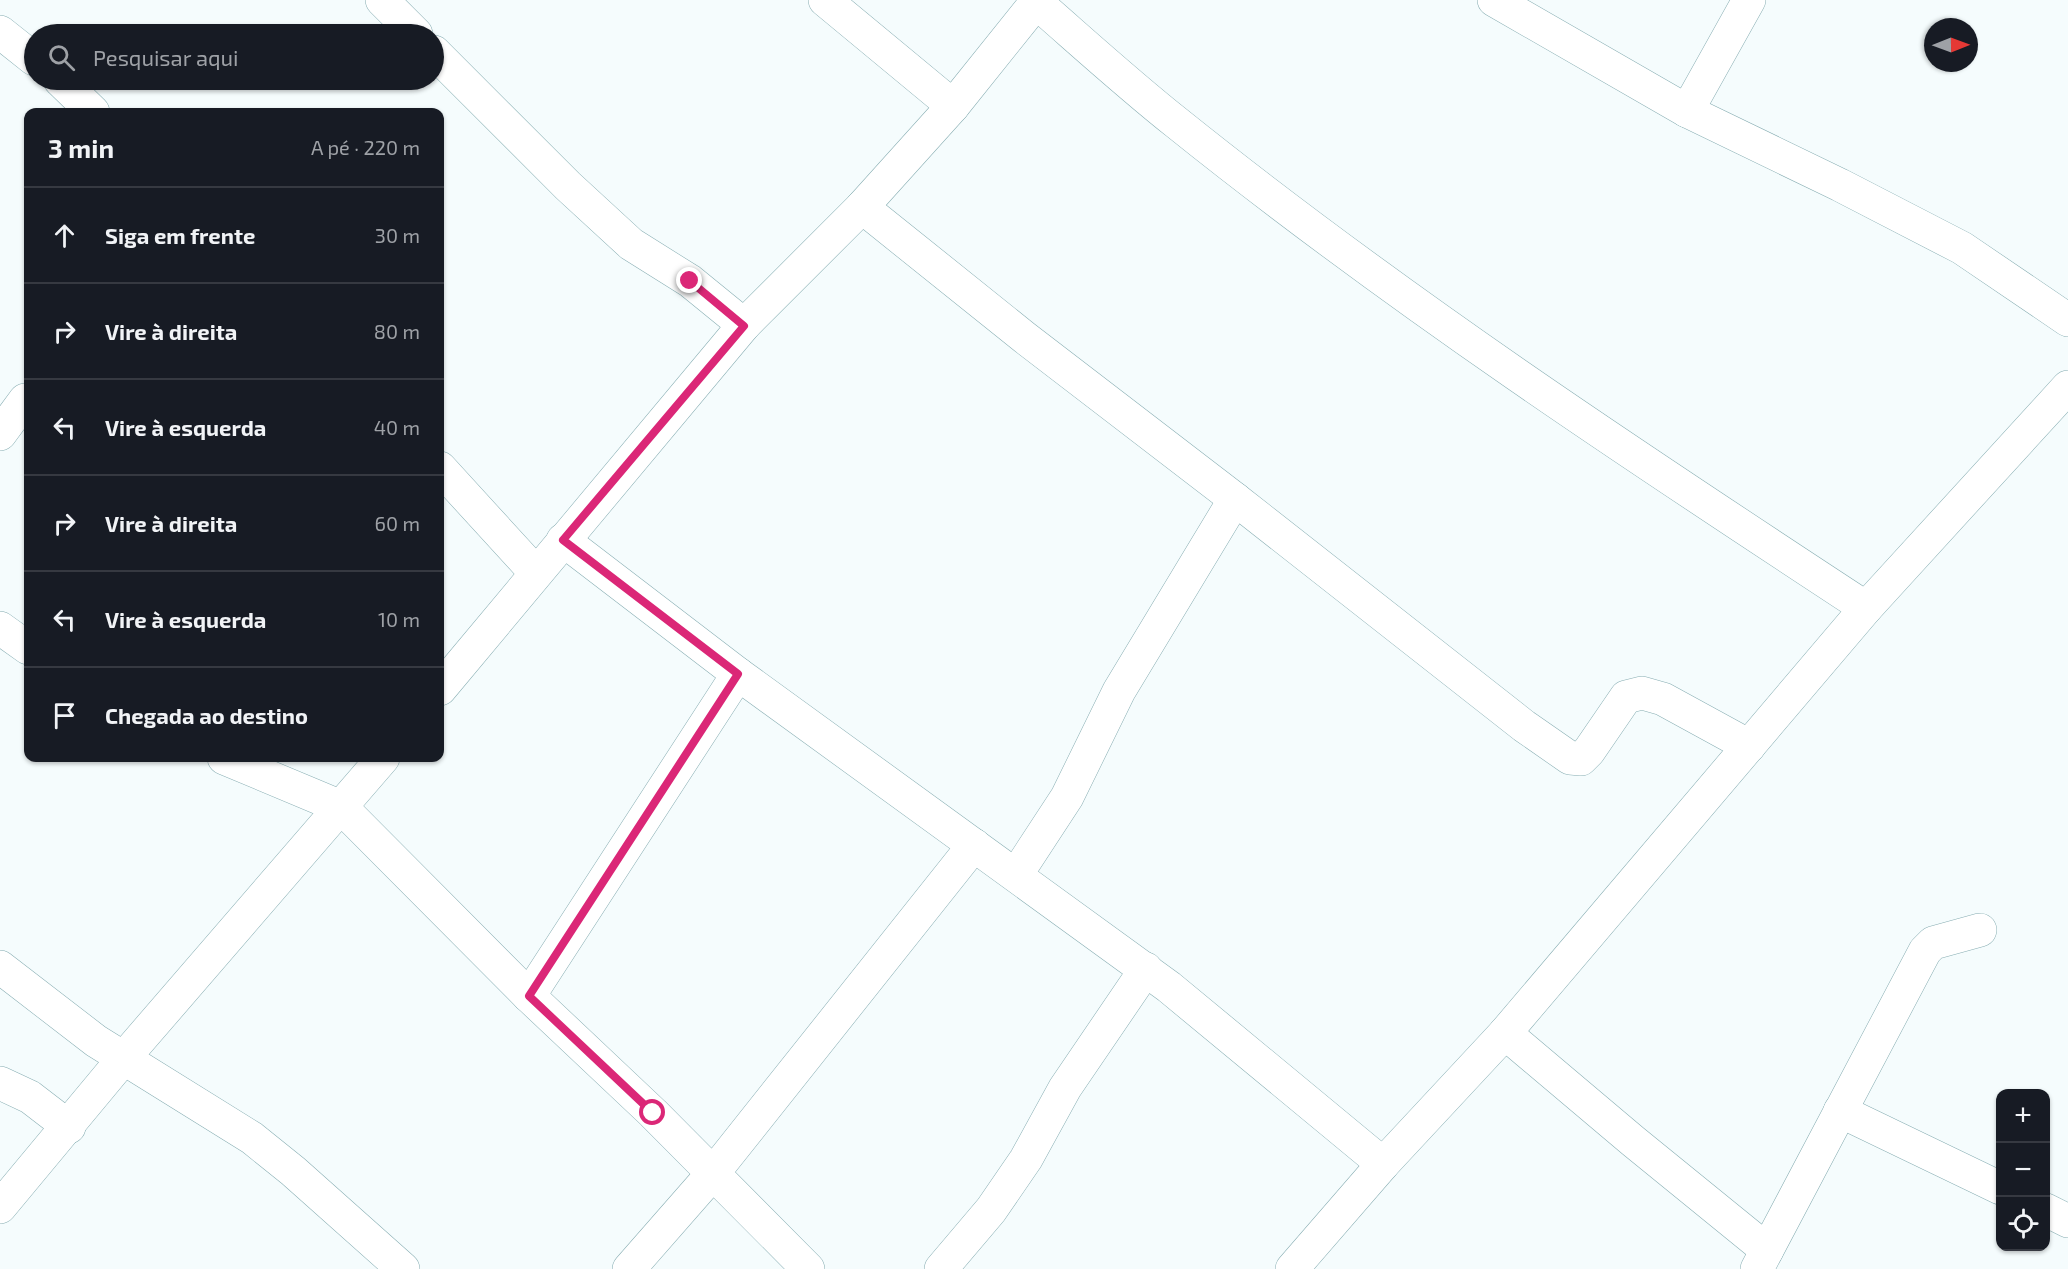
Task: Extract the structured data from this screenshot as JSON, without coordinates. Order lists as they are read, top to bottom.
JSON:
{
  "north": "right",
  "page": {
    "search": "Pesquisar aqui",
    "heading": ["3 min", "A pé · 220 m"],
    "list": [
      ["Siga em frente", "30 m"],
      ["Vire à direita", "80 m"],
      ["Vire à esquerda", "40 m"],
      ["Vire à direita", "60 m"],
      ["Vire à esquerda", "10 m"],
      "Chegada ao destino"
    ],
    "map_buttons": ["+", "−"]
  }
}
